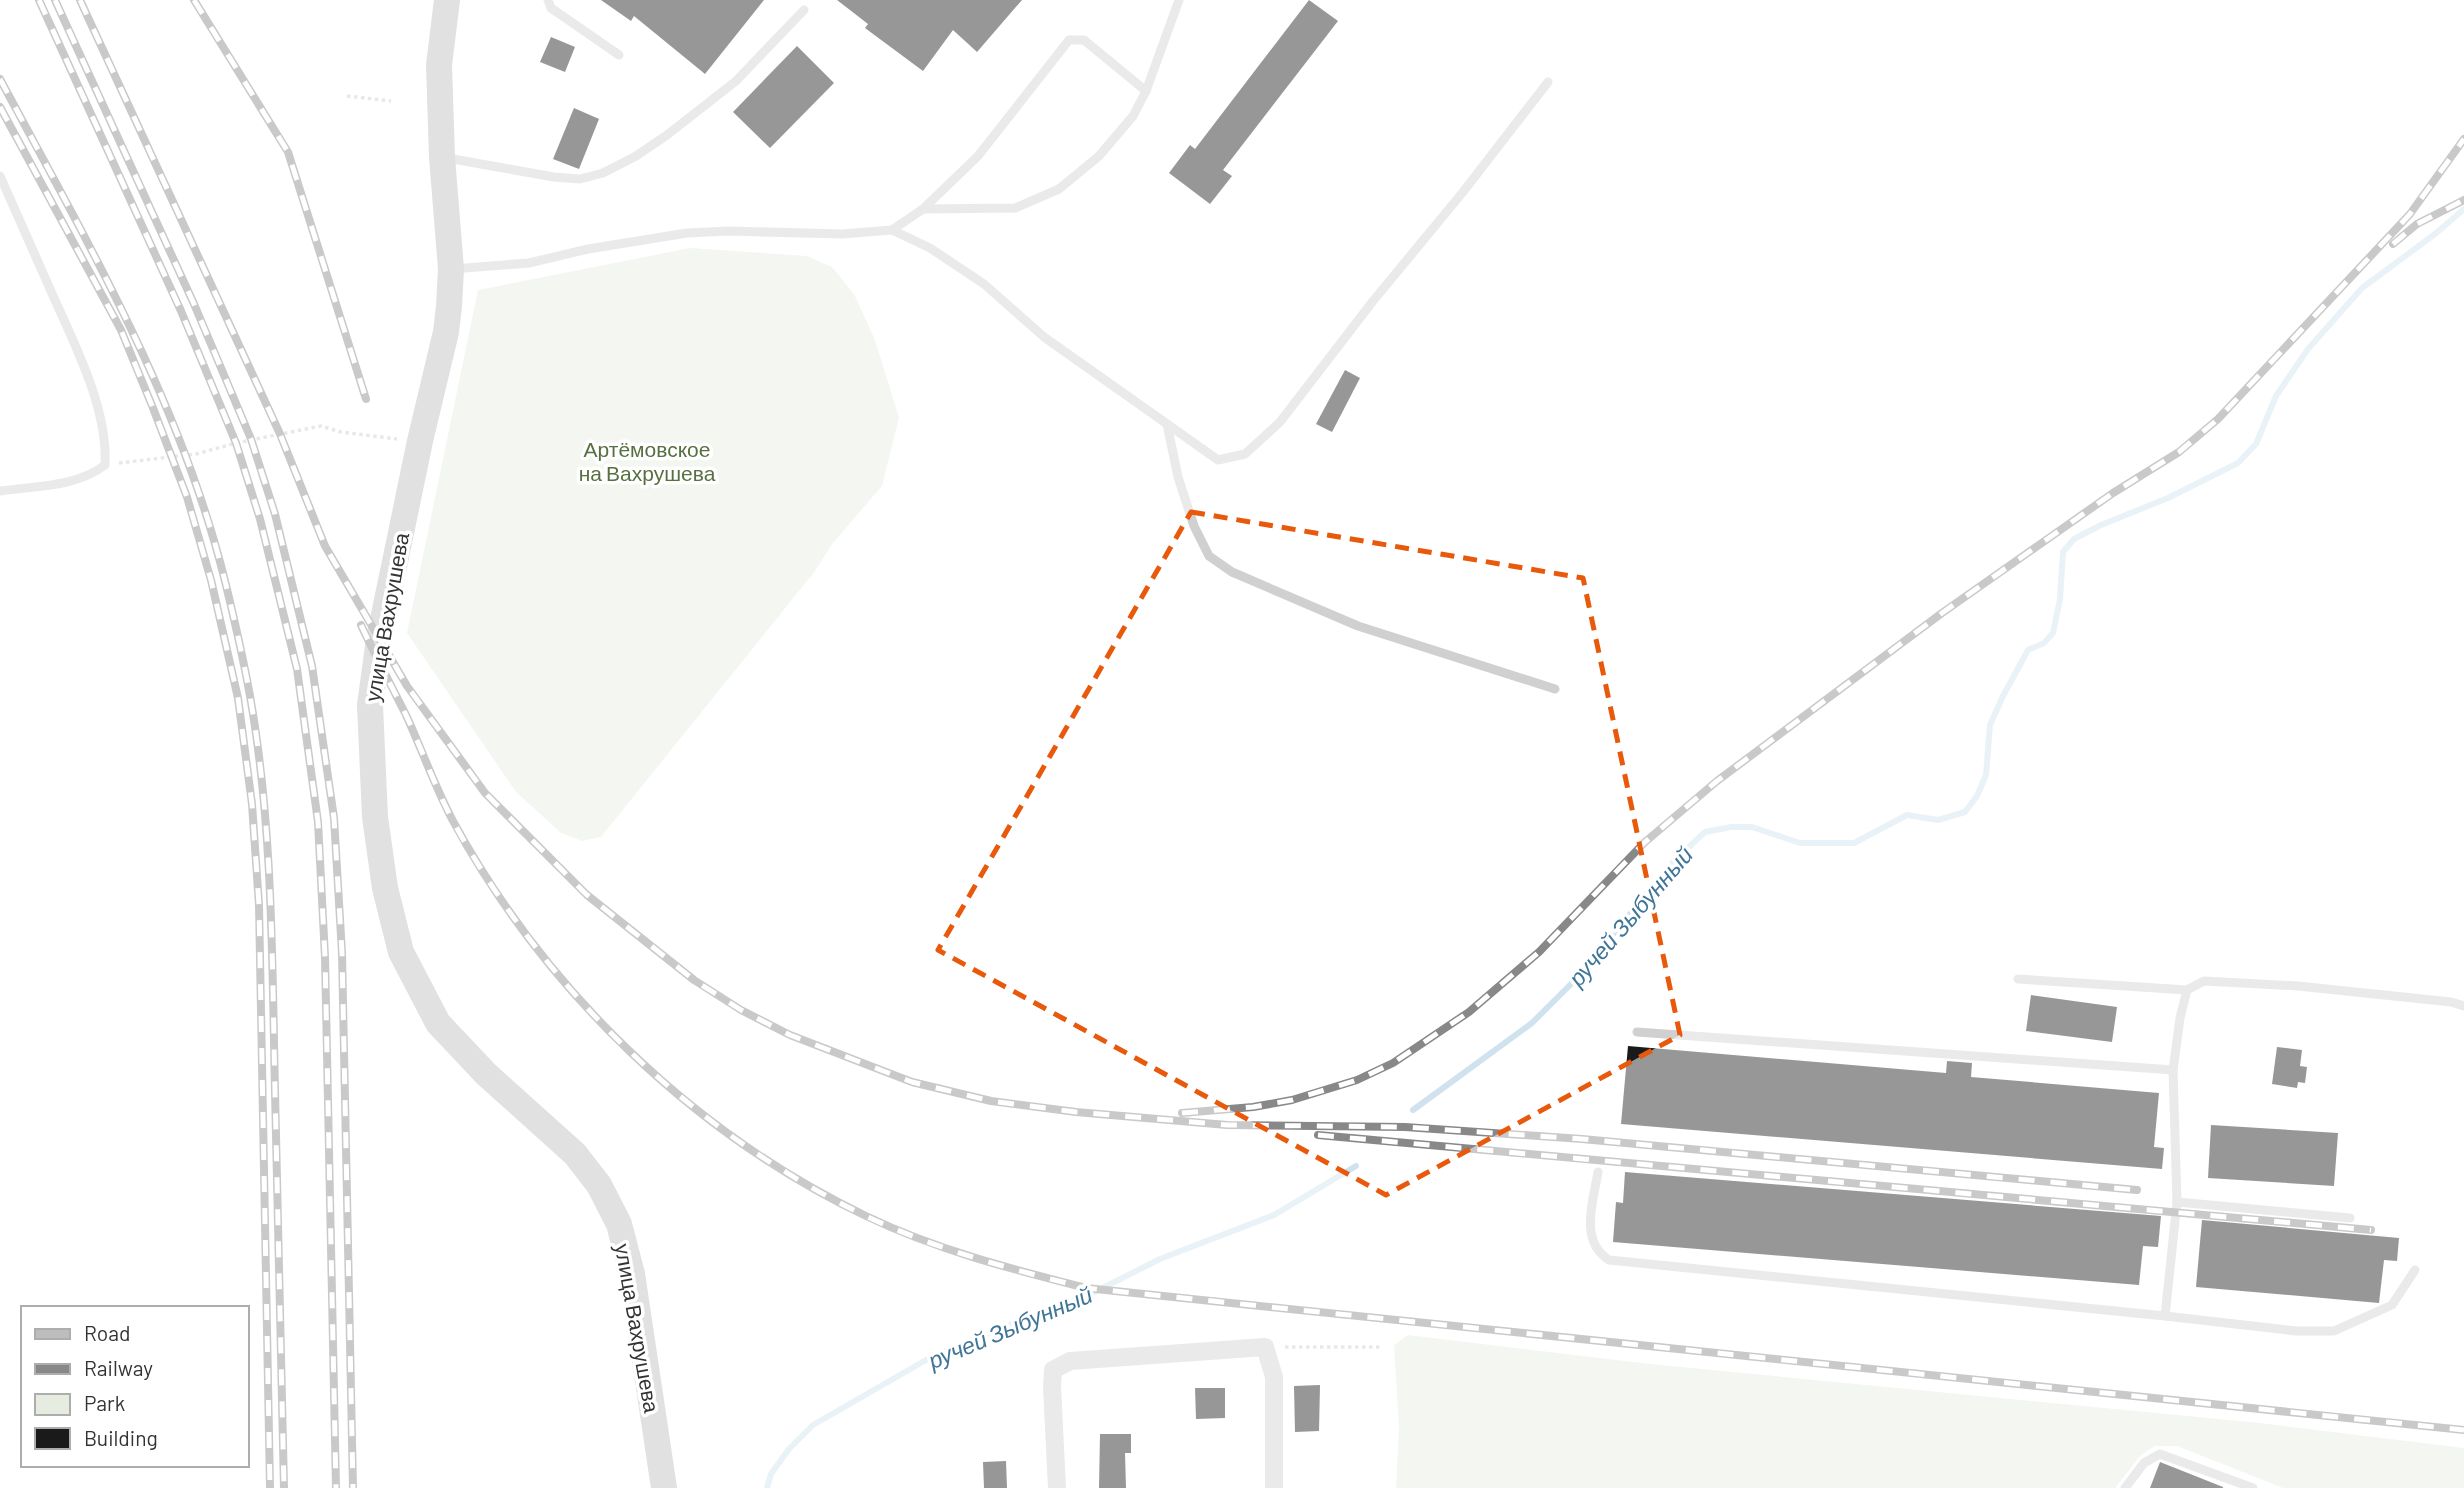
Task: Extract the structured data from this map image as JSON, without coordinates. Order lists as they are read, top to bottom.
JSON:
{
  "streets": {
    "main road": ["улица Вахрушева"]
  },
  "water": ["ручей Зыбунный"],
  "parks": ["Артёмовское на Вахрушева"],
  "legend": [
    "Road",
    "Railway",
    "Park",
    "Building"
  ]
}
